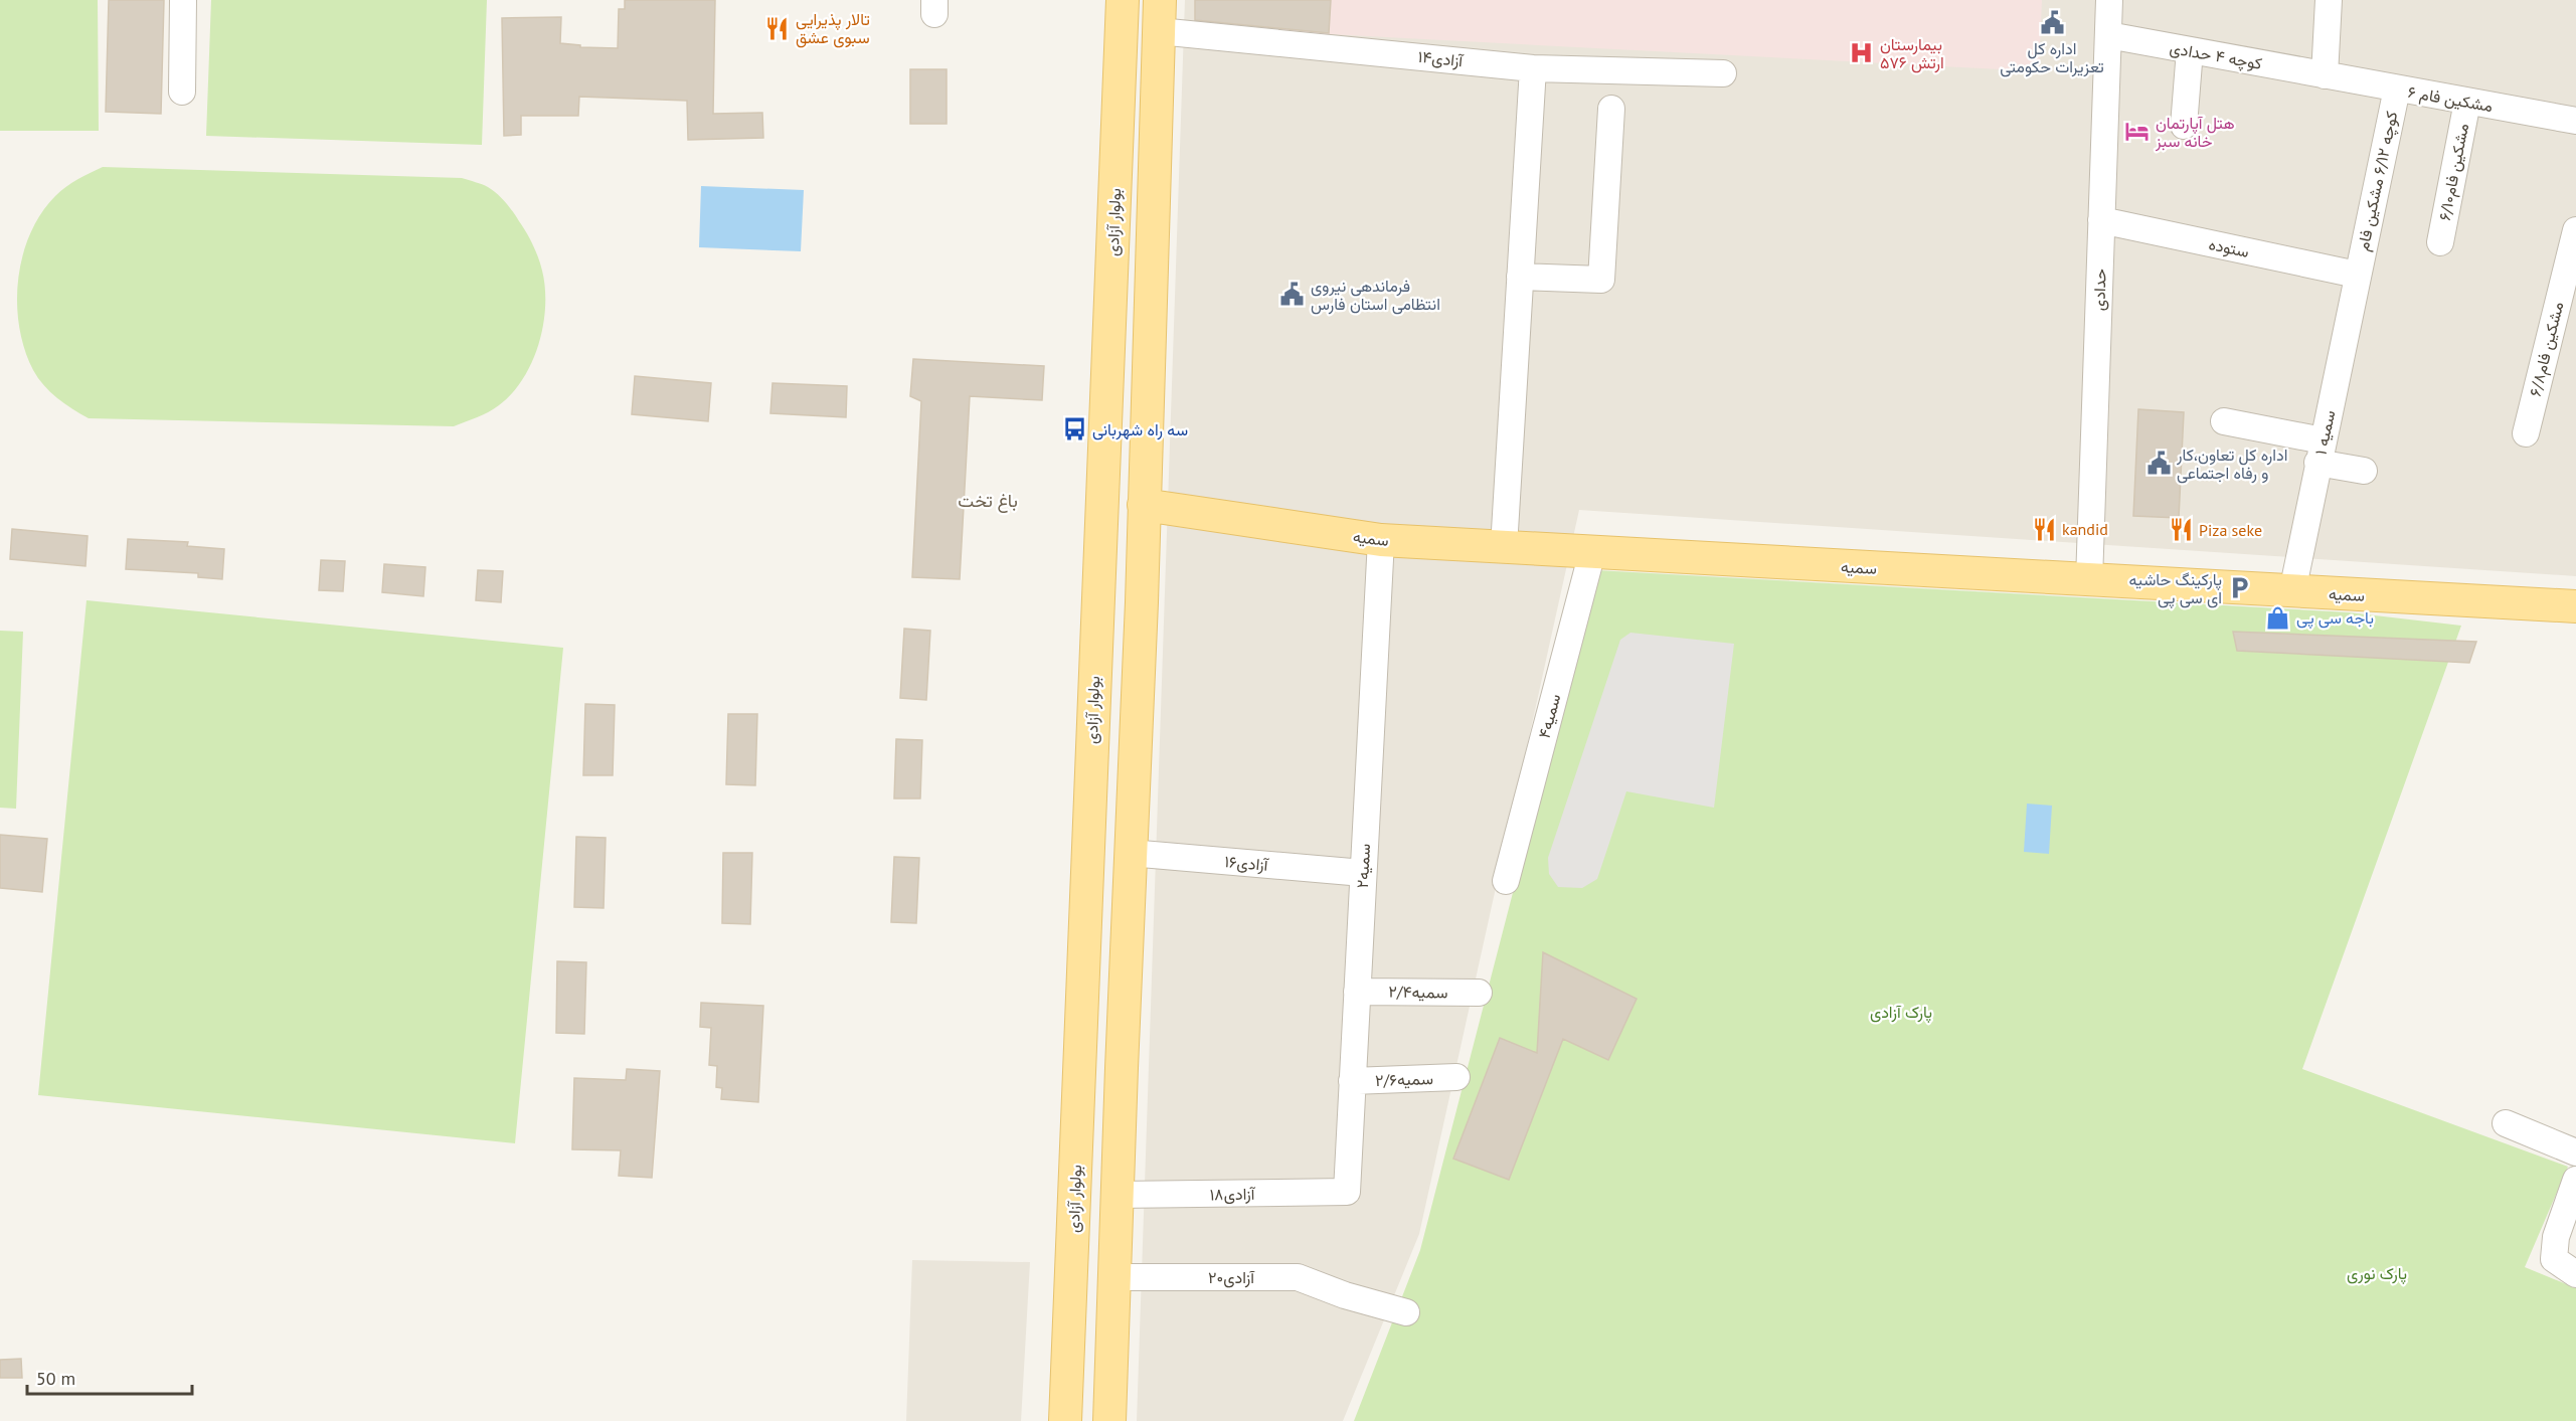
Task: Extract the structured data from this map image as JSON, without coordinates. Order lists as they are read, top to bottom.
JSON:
{
  "streets": {
    "main road": ["بولوار آزادی", "سمیه"],
    "street": [
      "کوچه ۴ حدادی",
      "آزادی۱۴",
      "۶ مشکین فام",
      "مشکین فام۶/۱۰",
      "کوچه ۶/۱۲ مشکین فام",
      "ستوده",
      "حدادی",
      "مشکین فام۶/۸",
      "۱ سمیه",
      "سمیه۴",
      "آزادی۱۶",
      "۲سمیه",
      "سمیه۲/۴",
      "سمیه۲/۶",
      "آزادی۱۸",
      "آزادی۲۰"
    ]
  },
  "crossings": [
    ["کوچه ۴ حدادی", "۶ مشکین فام"],
    ["کوچه ۴ حدادی", "حدادی"],
    ["۶ مشکین فام", "مشکین فام۶/۱۰"],
    ["۶ مشکین فام", "کوچه ۶/۱۲ مشکین فام"],
    ["کوچه ۶/۱۲ مشکین فام", "ستوده"],
    ["کوچه ۶/۱۲ مشکین فام", "۱ سمیه"],
    ["ستوده", "حدادی"],
    ["ستوده", "۱ سمیه"],
    ["حدادی", "سمیه"],
    ["۱ سمیه", "سمیه"],
    ["سمیه", "سمیه۴"],
    ["سمیه", "۲سمیه"],
    ["آزادی۱۶", "۲سمیه"],
    ["۲سمیه", "سمیه۲/۴"],
    ["۲سمیه", "سمیه۲/۶"],
    ["۲سمیه", "آزادی۱۸"]
  ],
  "districts": ["باغ تخت"],
  "parks": ["پارک آزادی", "پارک نوری"],
  "places": {
    "public building": ["اداره کل تعزیرات حکومتی", "فرماندهی نیروی انتظامی استان فارس", "اداره کل تعاون،کار و رفاه اجتماعی"],
    "restaurant": ["تالار پذیرایی سبوی عشق", "kandid", "Piza seke"],
    "hospital": ["بیمارستان ۵۷۶ ارتش"],
    "hotel": ["هتل آپارتمان خانه سبز"],
    "bus stop": ["سه راه شهربانی"],
    "parking": ["پارکینگ حاشیه ای سی پی"],
    "shop": ["باجه سی پی"]
  },
  "scale_bar": "50 m"
}
